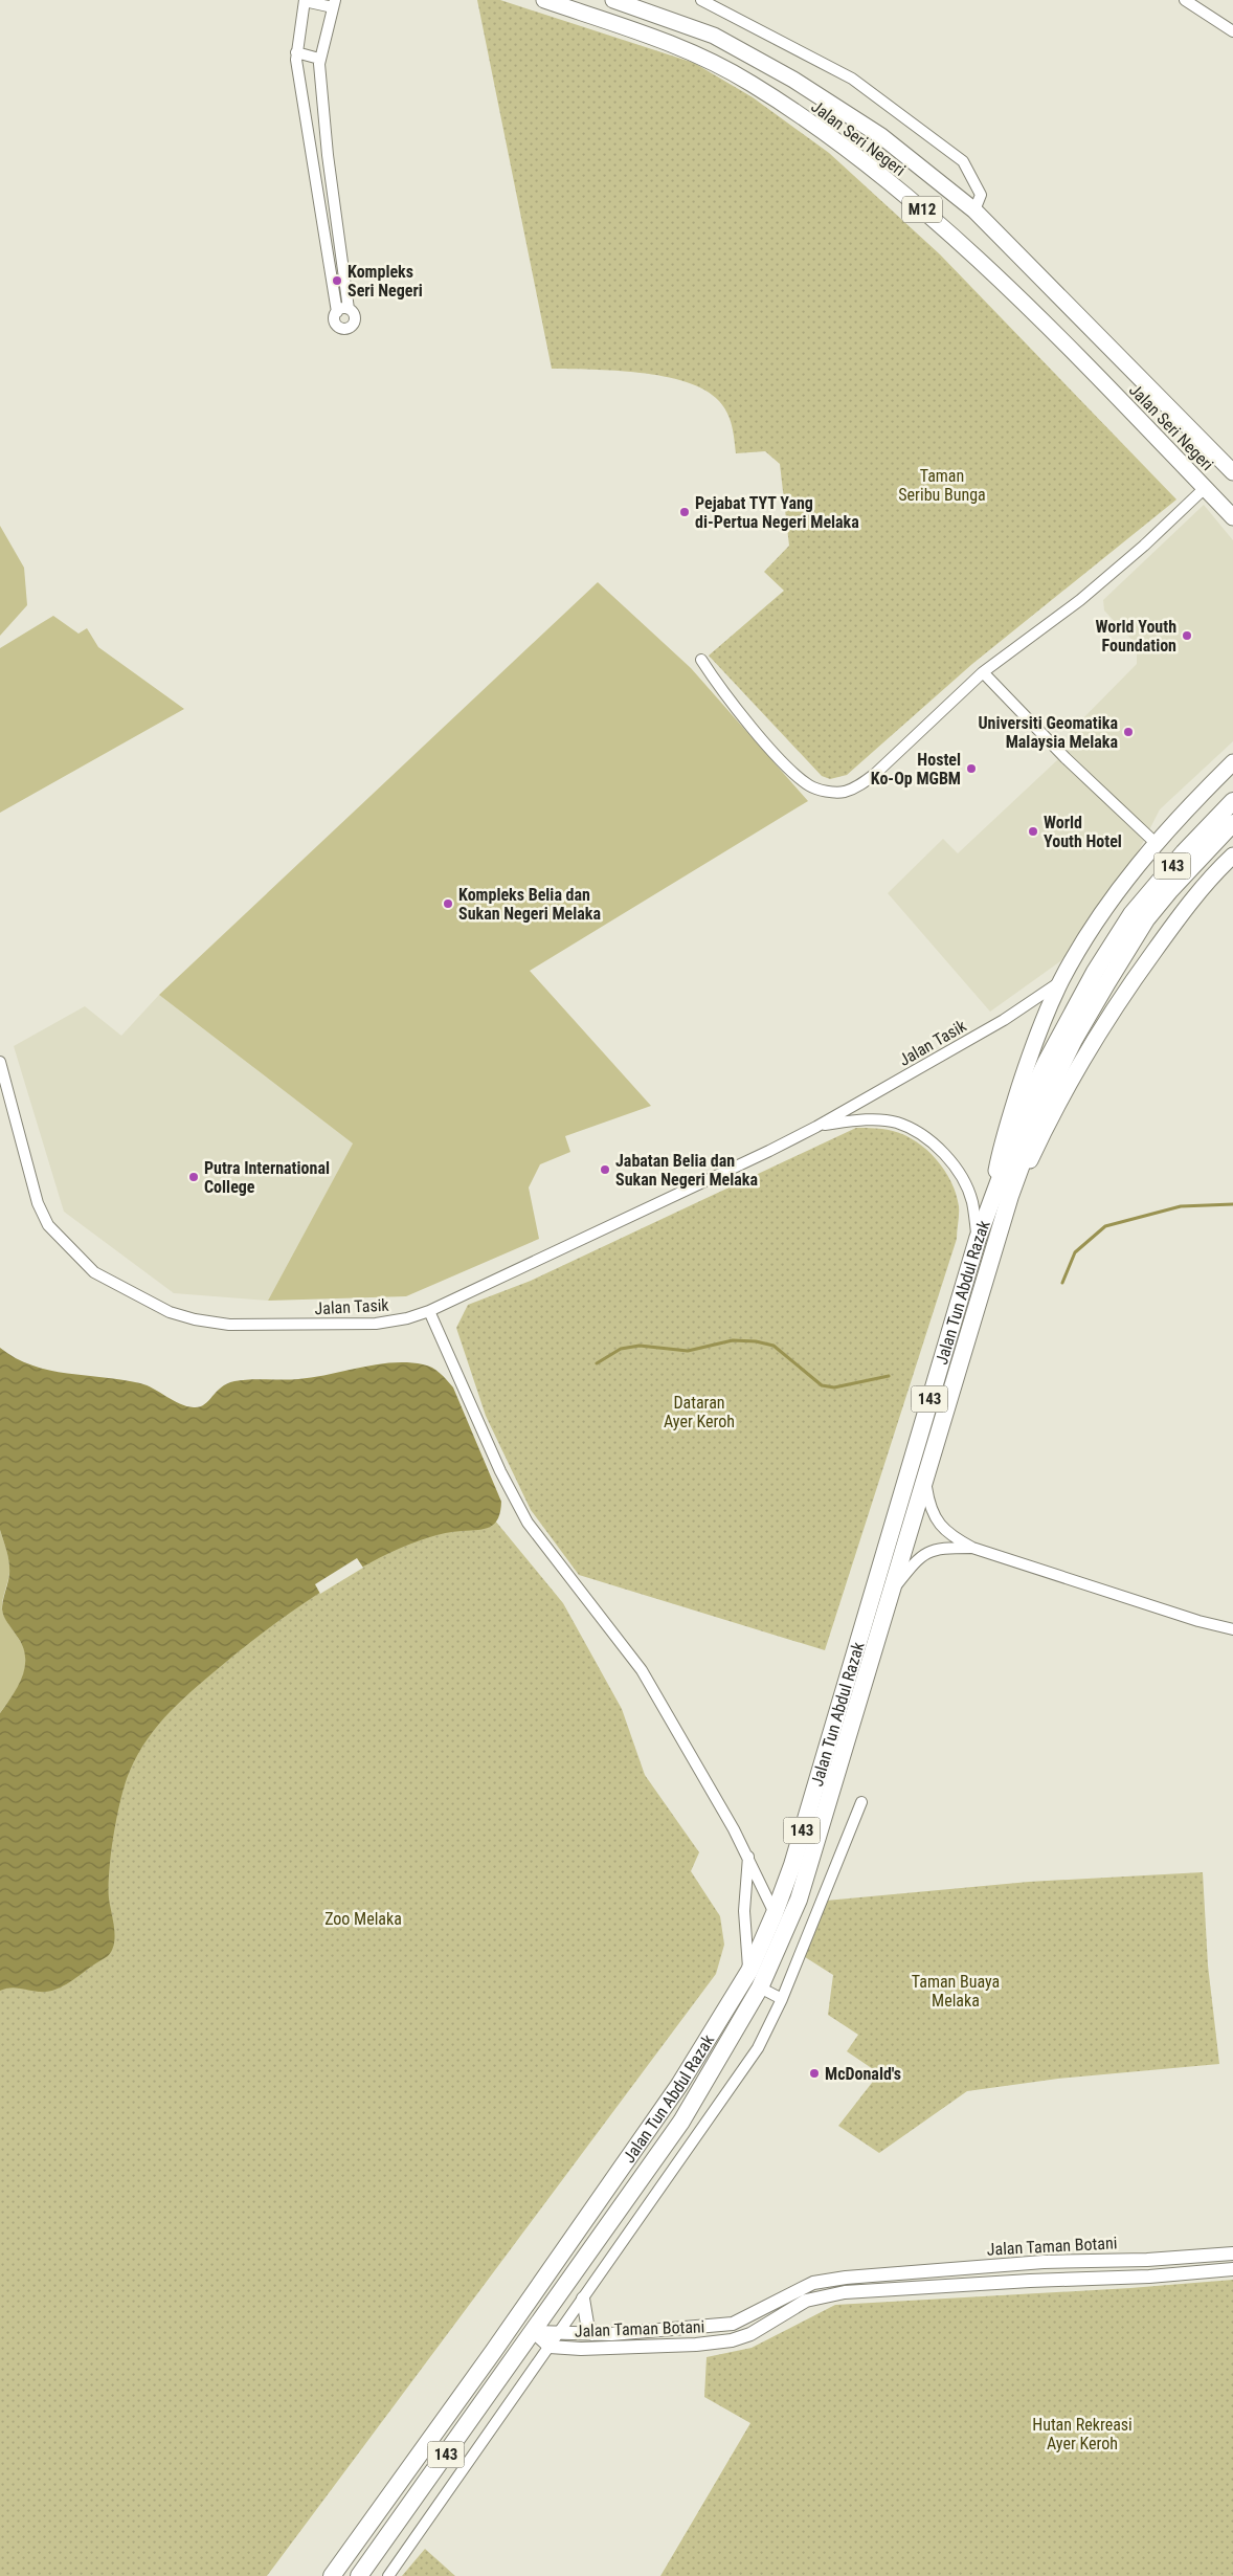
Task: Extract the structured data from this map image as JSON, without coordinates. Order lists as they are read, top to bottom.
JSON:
{
  "streets": {
    "highway": ["143", "Jalan Tun Abdul Razak"],
    "main road": ["Jalan Seri Negeri", "M12"],
    "street": ["Jalan Tasik", "Jalan Taman Botani"]
  },
  "crossings": [
    ["Jalan Tasik", "Jalan Tun Abdul Razak"],
    ["Jalan Tun Abdul Razak", "Jalan Taman Botani"]
  ],
  "parks": [
    "Taman Seribu Bunga",
    "Dataran Ayer Keroh",
    "Zoo Melaka",
    "Taman Buaya Melaka",
    "Hutan Rekreasi Ayer Keroh"
  ],
  "places": [
    "Kompleks Seri Negeri",
    "Pejabat TYT Yang di-Pertua Negeri Melaka",
    "World Youth Foundation",
    "Universiti Geomatika Malaysia Melaka",
    "Hostel Ko-Op MGBM",
    "World Youth Hotel",
    "Kompleks Belia dan Sukan Negeri Melaka",
    "Jabatan Belia dan Sukan Negeri Melaka",
    "Putra International College",
    "McDonald's"
  ]
}
